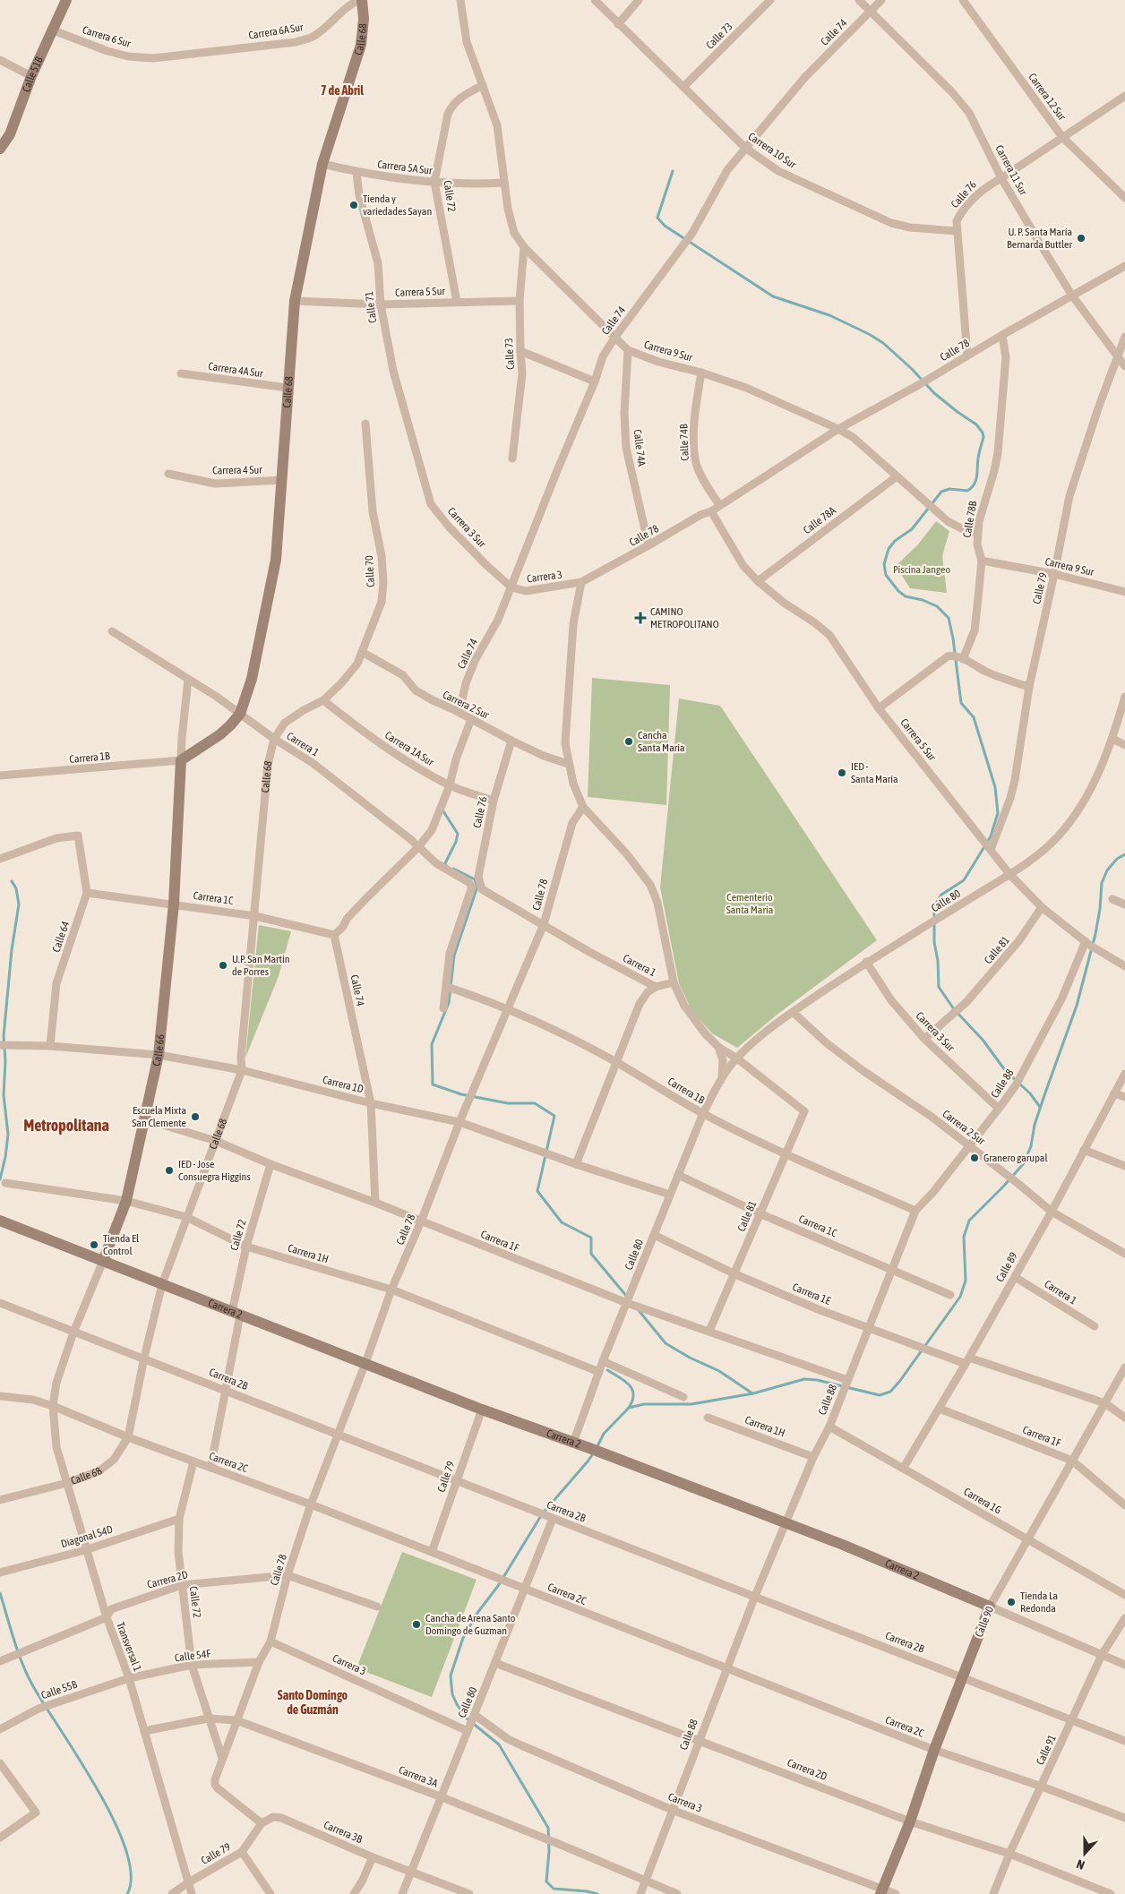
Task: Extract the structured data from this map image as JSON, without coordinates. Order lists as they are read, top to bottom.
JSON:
{
  "streets": {
    "street": [
      "Carrera 6A Sur",
      "Calle 74",
      "Calle 73",
      "Carrera 6 Sur",
      "Calle 68",
      "Calle 51B",
      "Carrera 12 Sur",
      "Carrera 10 Sur",
      "Carrera 5A Sur",
      "Carrera 11 Sur",
      "Calle 76",
      "Calle 72",
      "Carrera 5 Sur",
      "Calle 71",
      "Calle 78",
      "Carrera 9 Sur",
      "Carrera 4A Sur",
      "Calle 74B",
      "Calle 74A",
      "Carrera 4 Sur",
      "Calle 78B",
      "Calle 78A",
      "Carrera 3 Sur",
      "Calle 70",
      "Carrera 3",
      "Calle 79",
      "Carrera 2 Sur",
      "Carrera 1",
      "Carrera 1A Sur",
      "Carrera 1B",
      "Carrera 1C",
      "Calle 80",
      "Calle 64",
      "Calle 81",
      "Calle 66",
      "Calle 88",
      "Carrera 1D",
      "Carrera 1F",
      "Carrera 1H",
      "Calle 89",
      "Carrera 1E",
      "Carrera 2",
      "Carrera 2B",
      "Carrera 2C",
      "Carrera 1G",
      "Diagonal 54D",
      "Carrera 2D",
      "Calle 90",
      "Transversal 1",
      "Calle 54F",
      "Calle 55B",
      "Calle 91",
      "Carrera 3A",
      "Carrera 3B"
    ]
  },
  "crossings": [
    ["Carrera 6A Sur", "Carrera 6 Sur"],
    ["Carrera 6A Sur", "Calle 68"],
    ["Calle 74", "Carrera 10 Sur"],
    ["Calle 74", "Carrera 11 Sur"],
    ["Calle 74", "Carrera 9 Sur"],
    ["Calle 74", "Carrera 3 Sur"],
    ["Calle 74", "Carrera 3"],
    ["Calle 74", "Carrera 2 Sur"],
    ["Calle 74", "Carrera 1C"],
    ["Calle 74", "Carrera 1D"],
    ["Calle 74", "Carrera 1F"],
    ["Calle 73", "Carrera 10 Sur"],
    ["Calle 73", "Carrera 5 Sur"],
    ["Calle 73", "Carrera 9 Sur"],
    ["Carrera 6 Sur", "Calle 51B"],
    ["Calle 68", "Carrera 5 Sur"],
    ["Calle 68", "Carrera 4A Sur"],
    ["Calle 68", "Carrera 4 Sur"],
    ["Calle 68", "Calle 70"],
    ["Calle 68", "Carrera 1"],
    ["Calle 68", "Carrera 1A Sur"],
    ["Calle 68", "Carrera 1B"],
    ["Calle 68", "Carrera 1C"],
    ["Calle 68", "Calle 66"],
    ["Calle 68", "Carrera 1D"],
    ["Calle 68", "Carrera 1F"],
    ["Calle 68", "Carrera 1H"],
    ["Calle 68", "Carrera 2"],
    ["Calle 68", "Carrera 2B"],
    ["Calle 68", "Carrera 2C"],
    ["Calle 68", "Transversal 1"],
    ["Carrera 12 Sur", "Calle 76"],
    ["Carrera 10 Sur", "Calle 76"],
    ["Carrera 5A Sur", "Calle 72"],
    ["Carrera 5A Sur", "Calle 71"],
    ["Carrera 5A Sur", "Carrera 9 Sur"],
    ["Carrera 11 Sur", "Calle 76"],
    ["Carrera 11 Sur", "Calle 78"],
    ["Carrera 11 Sur", "Calle 79"],
    ["Calle 76", "Calle 78"],
    ["Calle 76", "Carrera 2 Sur"],
    ["Calle 76", "Carrera 1"],
    ["Calle 76", "Carrera 1A Sur"],
    ["Calle 72", "Carrera 5 Sur"],
    ["Calle 72", "Calle 78"],
    ["Calle 72", "Carrera 9 Sur"],
    ["Calle 72", "Carrera 1F"],
    ["Calle 72", "Carrera 1H"],
    ["Calle 72", "Carrera 2"],
    ["Calle 72", "Carrera 2B"],
    ["Calle 72", "Carrera 2C"],
    ["Calle 72", "Diagonal 54D"],
    ["Calle 72", "Carrera 2D"],
    ["Calle 72", "Calle 54F"],
    ["Calle 72", "Carrera 3A"],
    ["Carrera 5 Sur", "Calle 71"],
    ["Carrera 5 Sur", "Calle 78"],
    ["Carrera 5 Sur", "Calle 78A"],
    ["Carrera 5 Sur", "Calle 79"],
    ["Carrera 5 Sur", "Calle 80"],
    ["Carrera 5 Sur", "Calle 81"],
    ["Carrera 5 Sur", "Calle 88"],
    ["Calle 71", "Carrera 3 Sur"],
    ["Calle 78", "Carrera 9 Sur"],
    ["Calle 78", "Calle 74B"],
    ["Calle 78", "Calle 74A"],
    ["Calle 78", "Calle 78B"],
    ["Calle 78", "Carrera 3"],
    ["Calle 78", "Calle 79"],
    ["Calle 78", "Carrera 1"],
    ["Calle 78", "Carrera 1B"],
    ["Calle 78", "Carrera 1D"],
    ["Calle 78", "Carrera 1F"],
    ["Calle 78", "Carrera 1H"],
    ["Calle 78", "Carrera 2"],
    ["Calle 78", "Carrera 2B"],
    ["Calle 78", "Carrera 2C"],
    ["Calle 78", "Carrera 2D"],
    ["Calle 78", "Calle 54F"],
    ["Calle 78", "Carrera 3A"],
    ["Calle 78", "Carrera 3B"],
    ["Carrera 9 Sur", "Calle 74B"],
    ["Carrera 9 Sur", "Calle 74A"],
    ["Carrera 9 Sur", "Calle 78B"],
    ["Carrera 9 Sur", "Calle 78A"],
    ["Carrera 9 Sur", "Calle 79"],
    ["Carrera 3 Sur", "Carrera 3"],
    ["Carrera 3 Sur", "Calle 80"],
    ["Carrera 3 Sur", "Calle 81"],
    ["Carrera 3 Sur", "Calle 88"],
    ["Calle 70", "Carrera 2 Sur"],
    ["Calle 70", "Carrera 1A Sur"],
    ["Carrera 3", "Calle 80"],
    ["Carrera 3", "Calle 88"],
    ["Carrera 3", "Calle 90"],
    ["Calle 79", "Carrera 2"],
    ["Calle 79", "Carrera 2B"],
    ["Calle 79", "Carrera 2C"],
    ["Calle 79", "Transversal 1"],
    ["Calle 79", "Carrera 3B"],
    ["Carrera 2 Sur", "Calle 80"],
    ["Carrera 2 Sur", "Calle 88"],
    ["Carrera 2 Sur", "Calle 89"],
    ["Carrera 1", "Carrera 1B"],
    ["Carrera 1", "Calle 66"],
    ["Carrera 1", "Calle 89"],
    ["Carrera 1B", "Calle 80"],
    ["Carrera 1B", "Calle 81"],
    ["Carrera 1B", "Calle 66"],
    ["Carrera 1B", "Calle 88"],
    ["Carrera 1C", "Calle 80"],
    ["Carrera 1C", "Calle 64"],
    ["Carrera 1C", "Calle 81"],
    ["Carrera 1C", "Calle 66"],
    ["Carrera 1C", "Calle 88"],
    ["Calle 80", "Calle 81"],
    ["Calle 80", "Carrera 1D"],
    ["Calle 80", "Carrera 1F"],
    ["Calle 80", "Carrera 1H"],
    ["Calle 80", "Carrera 1E"],
    ["Calle 80", "Carrera 2"],
    ["Calle 80", "Carrera 2B"],
    ["Calle 80", "Carrera 2C"],
    ["Calle 80", "Carrera 2D"],
    ["Calle 80", "Carrera 3A"],
    ["Calle 80", "Carrera 3B"],
    ["Calle 64", "Carrera 1D"],
    ["Calle 81", "Carrera 1F"],
    ["Calle 81", "Carrera 1E"],
    ["Calle 66", "Carrera 1D"],
    ["Calle 66", "Carrera 1F"],
    ["Calle 66", "Carrera 1H"],
    ["Calle 66", "Carrera 2"],
    ["Calle 66", "Carrera 2B"],
    ["Calle 66", "Carrera 2C"],
    ["Calle 66", "Transversal 1"],
    ["Calle 88", "Carrera 1F"],
    ["Calle 88", "Carrera 1H"],
    ["Calle 88", "Carrera 1E"],
    ["Calle 88", "Carrera 2"],
    ["Calle 88", "Carrera 2B"],
    ["Calle 88", "Carrera 2C"],
    ["Calle 88", "Carrera 1G"],
    ["Calle 88", "Carrera 2D"],
    ["Calle 88", "Carrera 3A"],
    ["Carrera 1F", "Calle 89"],
    ["Carrera 1F", "Calle 90"],
    ["Calle 89", "Carrera 1E"],
    ["Calle 89", "Carrera 1G"],
    ["Carrera 1E", "Calle 90"],
    ["Carrera 2", "Calle 90"],
    ["Carrera 2", "Calle 91"],
    ["Carrera 2B", "Calle 90"],
    ["Carrera 2B", "Calle 91"],
    ["Carrera 2C", "Calle 90"],
    ["Carrera 2C", "Transversal 1"],
    ["Carrera 2C", "Calle 91"],
    ["Carrera 1G", "Calle 90"],
    ["Diagonal 54D", "Transversal 1"],
    ["Carrera 2D", "Calle 90"],
    ["Carrera 2D", "Transversal 1"],
    ["Carrera 2D", "Calle 91"],
    ["Transversal 1", "Calle 54F"],
    ["Transversal 1", "Calle 55B"],
    ["Transversal 1", "Carrera 3A"],
    ["Calle 54F", "Calle 55B"]
  ],
  "districts": ["7 de Abril", "Metropolitana", "Santo Domingo de Guzmán"],
  "parks": ["Piscina Jangeo", "Cementerio Santa Maria"],
  "places": {
    "other": [
      "Tienda y variedades Sayan",
      "U. P. Santa María Bernarda Buttler",
      "Cancha Santa María",
      "IED - Santa María",
      "U.P. San Martín de Porres",
      "Escuela Mixta San Clemente",
      "Granero garupal",
      "IED - Jose Consuegra Higgins",
      "Tienda El Control",
      "Tienda La Redonda",
      "Cancha de Arena Santo Domingo de Guzman"
    ],
    "health": ["CAMINO METROPOLITANO"]
  },
  "north": "bottom"
}
